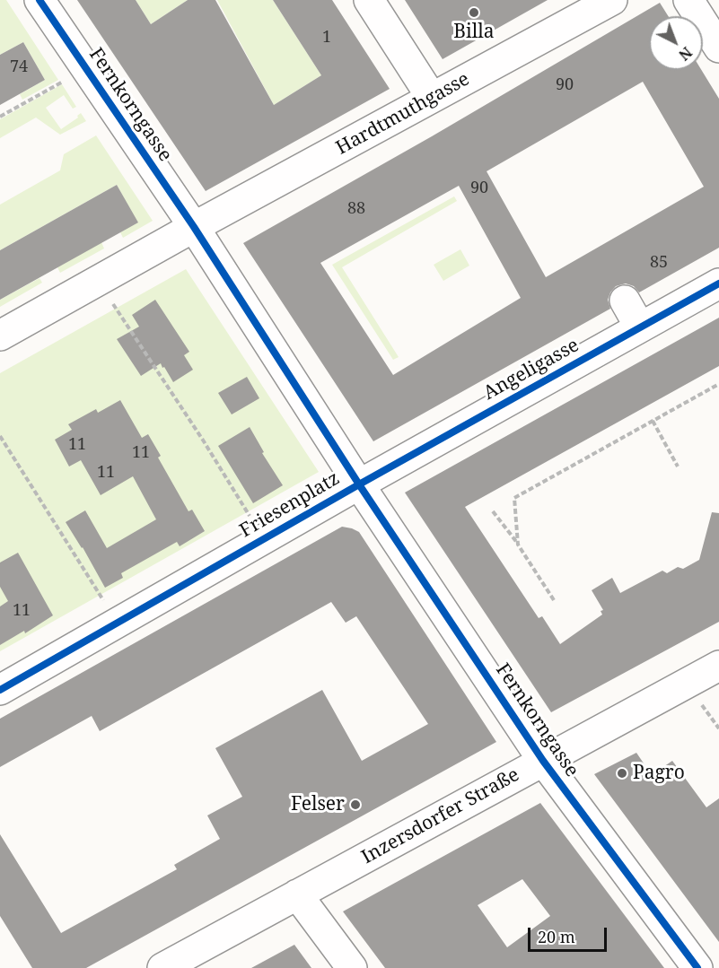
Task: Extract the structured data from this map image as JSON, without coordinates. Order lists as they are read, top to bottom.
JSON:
{
  "streets": {
    "street": [
      "Fernkorngasse",
      "Hardtmuthgasse",
      "Angeligasse",
      "Friesenplatz",
      "Inzersdorfer Straße"
    ]
  },
  "crossings": [
    ["Fernkorngasse", "Hardtmuthgasse"],
    ["Fernkorngasse", "Angeligasse"],
    ["Fernkorngasse", "Friesenplatz"],
    ["Fernkorngasse", "Inzersdorfer Straße"],
    ["Hardtmuthgasse", "Friesenplatz"],
    ["Angeligasse", "Friesenplatz"]
  ],
  "places": ["Billa", "Pagro", "Felser"],
  "house_numbers": [
    "1",
    "74",
    "90",
    "90",
    "88",
    "85",
    "11",
    "11",
    "11",
    "11"
  ],
  "scale_bar": "20 m",
  "north": "bottom right"
}
